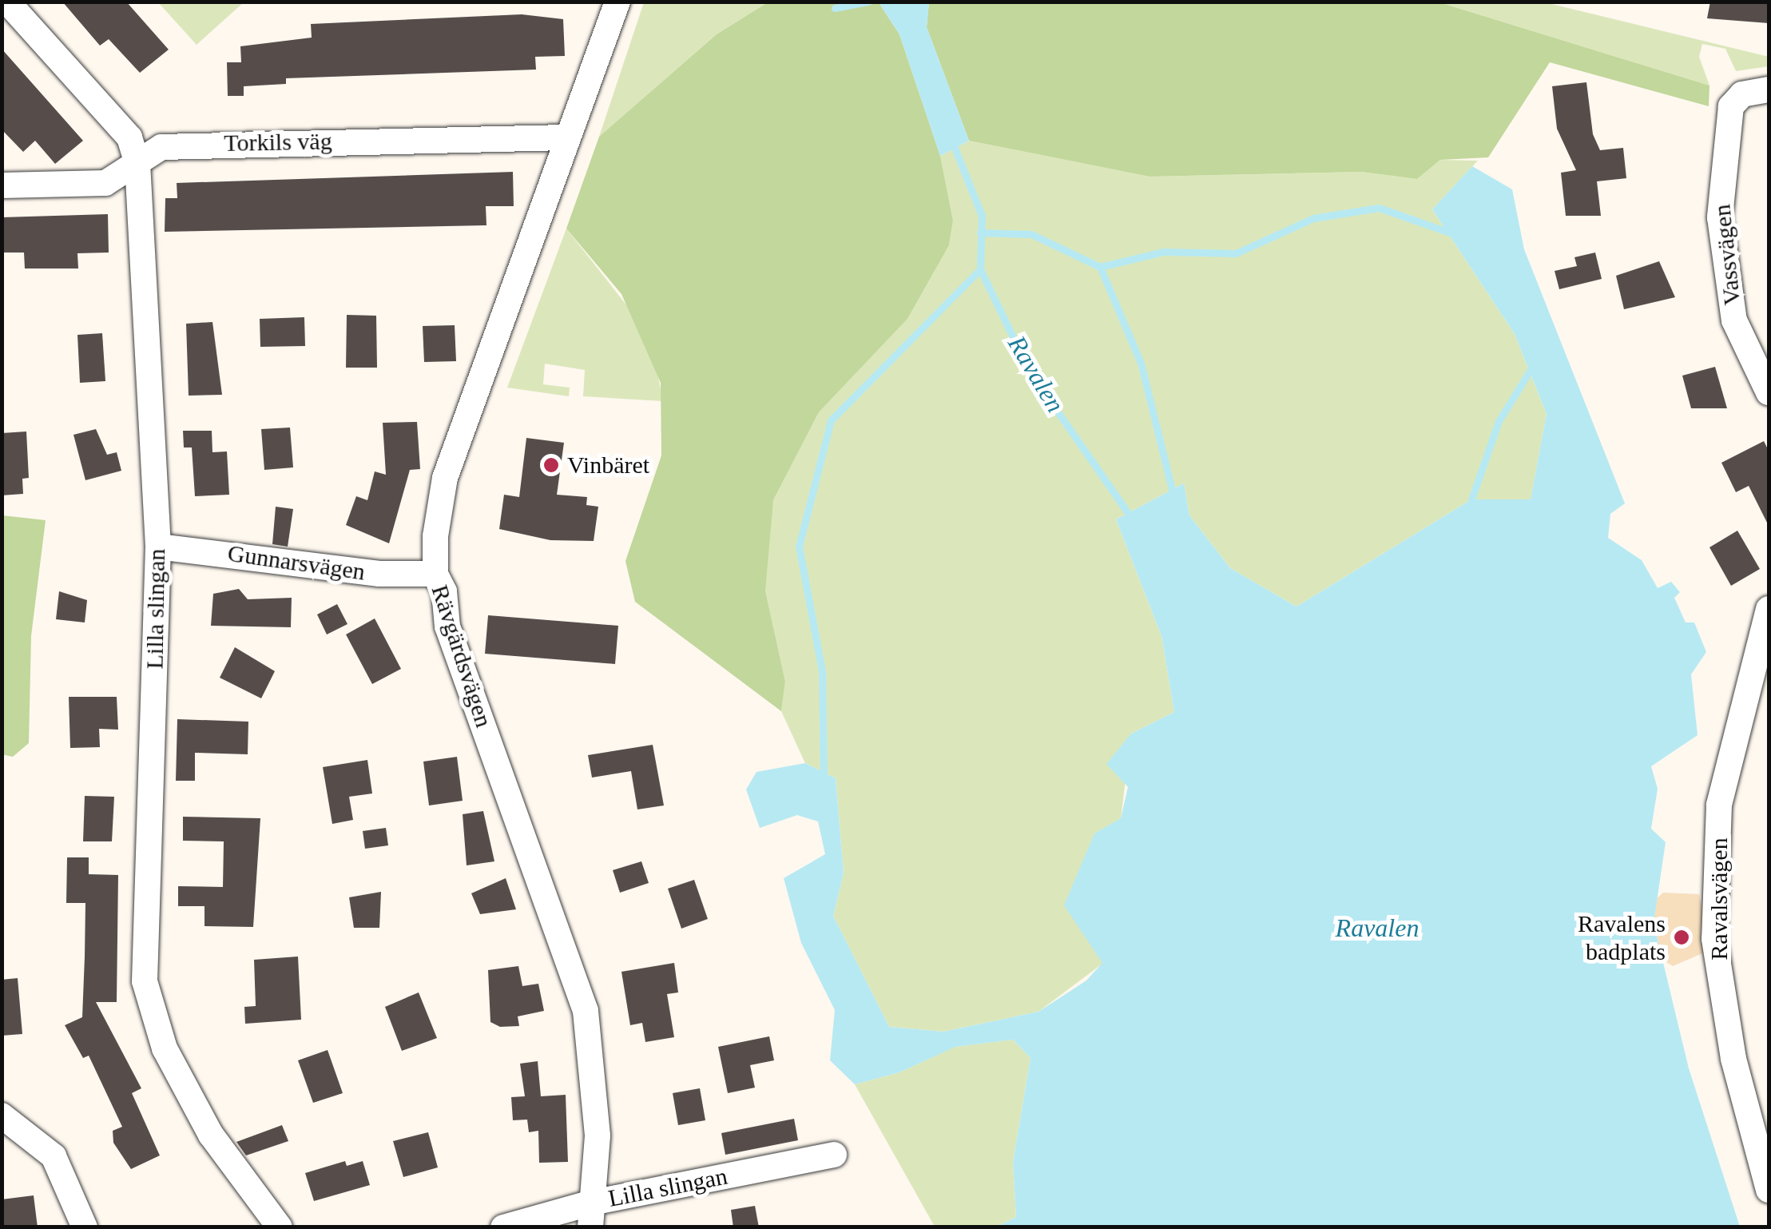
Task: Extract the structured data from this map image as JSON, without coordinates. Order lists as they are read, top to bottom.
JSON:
{
  "streets": {
    "street": [
      "Torkils väg",
      "Vassvägen",
      "Gunnarsvägen",
      "Lilla slingan",
      "Rävgärdsvägen",
      "Ravalsvägen"
    ]
  },
  "crossings": [
    ["Torkils väg", "Lilla slingan"],
    ["Torkils väg", "Rävgärdsvägen"],
    ["Gunnarsvägen", "Lilla slingan"],
    ["Gunnarsvägen", "Rävgärdsvägen"],
    ["Lilla slingan", "Rävgärdsvägen"]
  ],
  "water": ["Ravalen"],
  "places": ["Vinbäret", "Ravalens badplats"]
}
